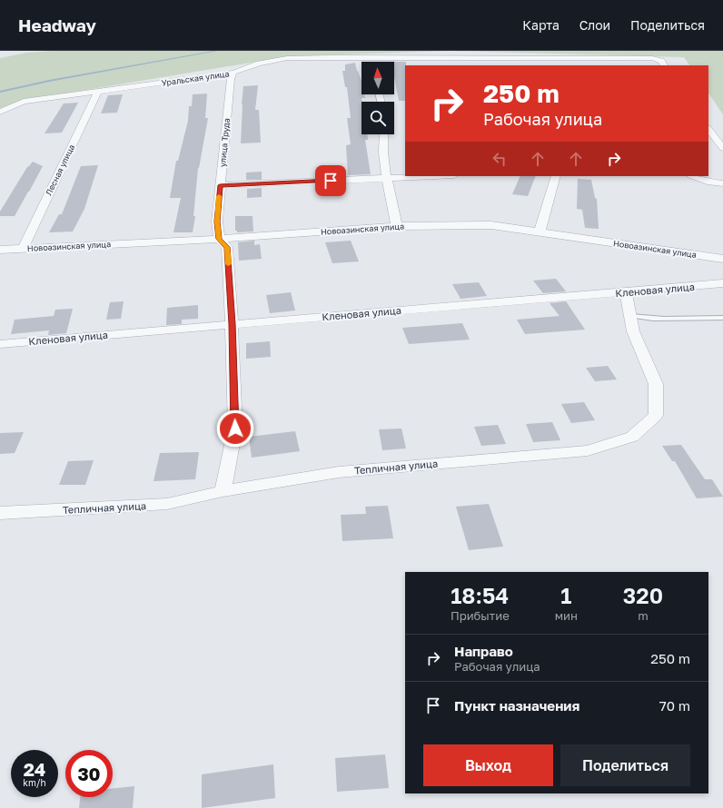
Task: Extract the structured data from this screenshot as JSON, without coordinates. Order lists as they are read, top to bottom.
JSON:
{
  "streets": {
    "street": [
      "Уральская улица",
      "улица Труда",
      "Лесная улица",
      "Новоазинская улица",
      "Кленовая улица",
      "Тепличная улица"
    ]
  },
  "crossings": [
    ["Уральская улица", "улица Труда"],
    ["Уральская улица", "Лесная улица"],
    ["улица Труда", "Новоазинская улица"],
    ["улица Труда", "Кленовая улица"],
    ["улица Труда", "Тепличная улица"],
    ["Лесная улица", "Новоазинская улица"],
    ["Кленовая улица", "Тепличная улица"]
  ],
  "north": "top",
  "page": {
    "header": "Headway",
    "nav": ["Карта", "Слои", "Поделиться"],
    "turn": ["250 m", "Рабочая улица"],
    "eta": [
      "18:54",
      "Прибытие",
      "1",
      "мин",
      "320",
      "m"
    ],
    "list": [
      {
        "name": "Направо",
        "note": "Рабочая улица",
        "value": "250 m"
      },
      {
        "name": "Пункт назначения",
        "value": "70 m"
      }
    ],
    "buttons": ["Выход", "Поделиться"],
    "speed": "24 km/h",
    "limit": "30"
  }
}
